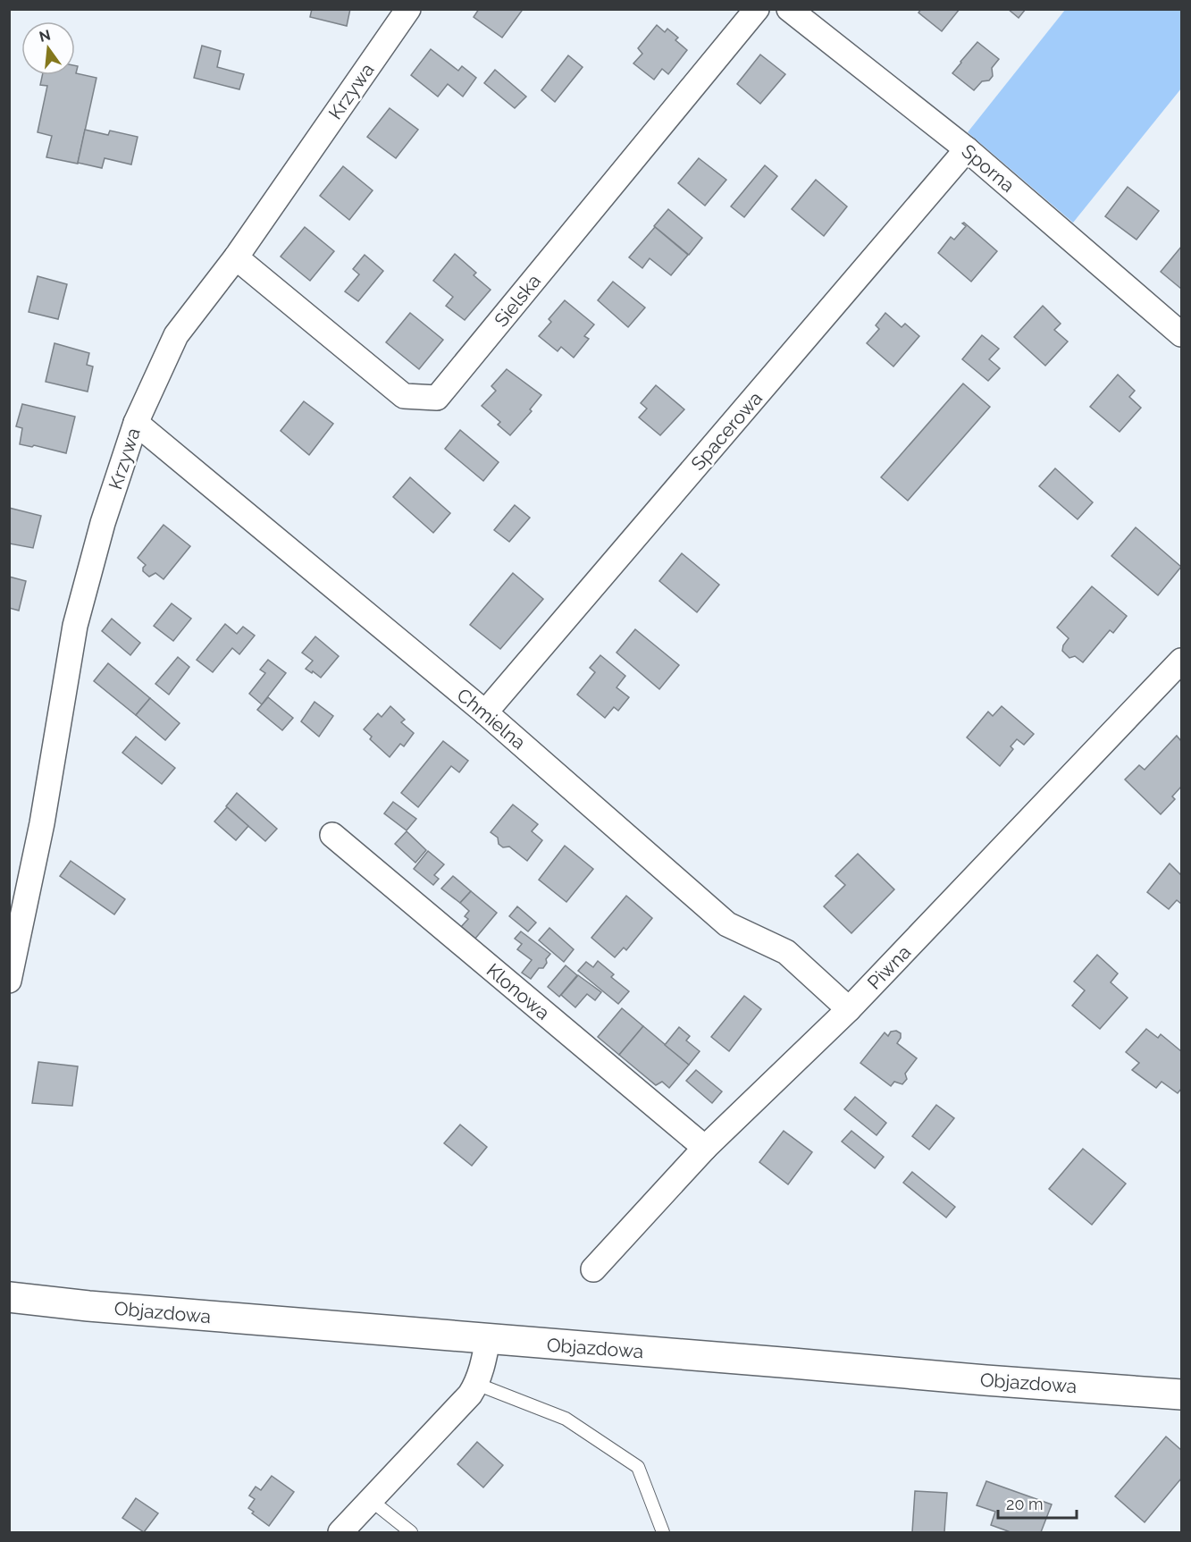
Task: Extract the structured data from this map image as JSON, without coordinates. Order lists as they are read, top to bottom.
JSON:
{
  "streets": {
    "main road": ["Objazdowa"],
    "street": [
      "Krzywa",
      "Sporna",
      "Sielska",
      "Spacerowa",
      "Chmielna",
      "Piwna",
      "Klonowa"
    ]
  },
  "crossings": [
    ["Krzywa", "Sielska"],
    ["Krzywa", "Chmielna"],
    ["Sporna", "Spacerowa"],
    ["Spacerowa", "Chmielna"],
    ["Chmielna", "Piwna"],
    ["Piwna", "Klonowa"]
  ],
  "scale_bar": "20 m",
  "north": "top"
}
